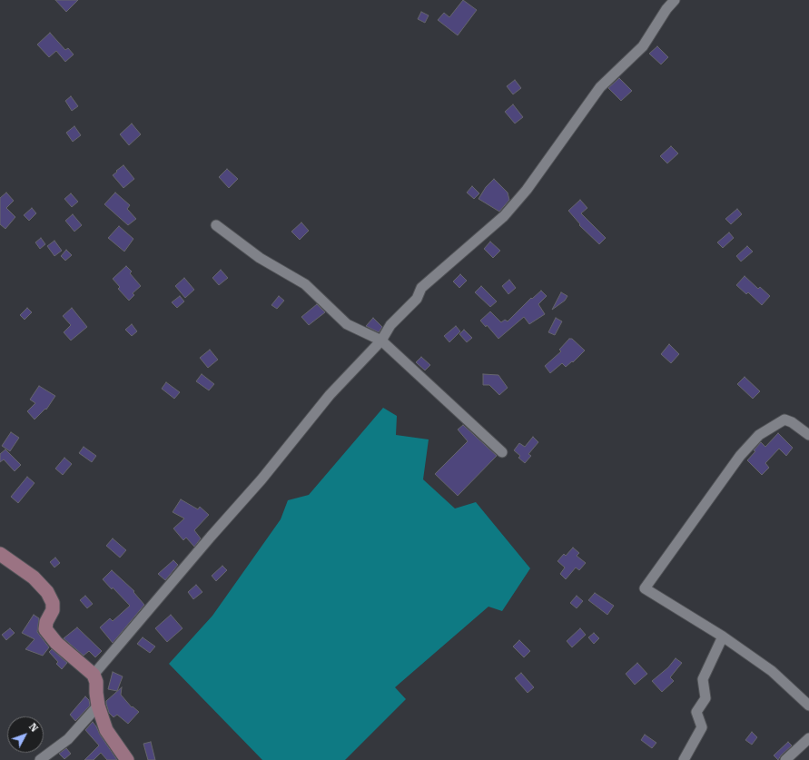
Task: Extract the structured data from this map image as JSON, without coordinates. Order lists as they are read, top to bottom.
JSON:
{
  "north": "top right"
}
